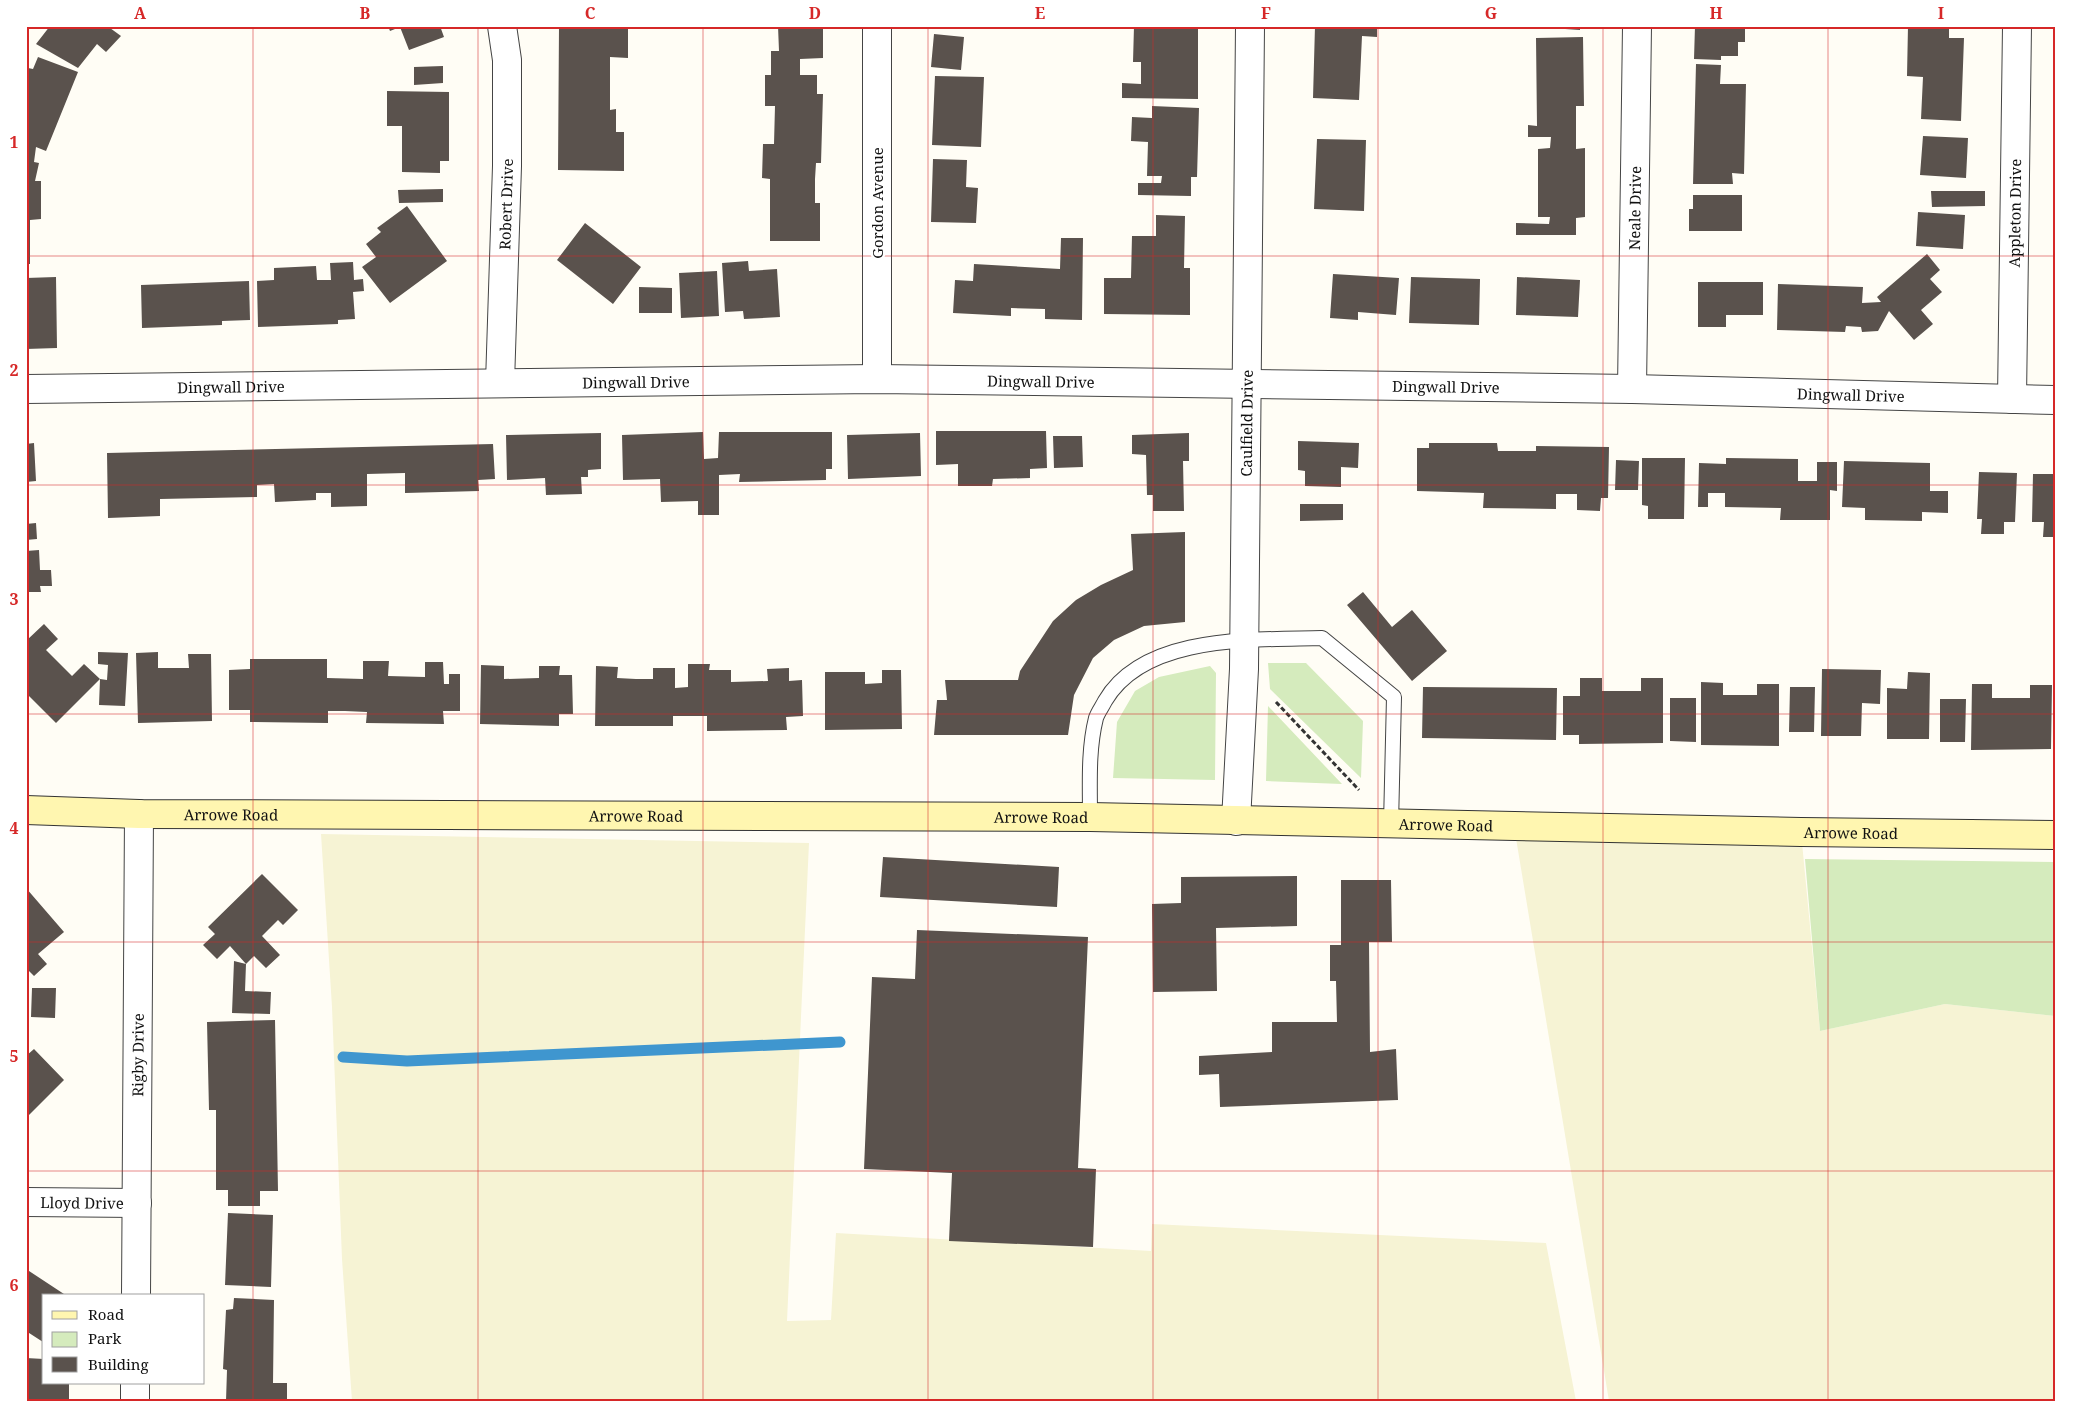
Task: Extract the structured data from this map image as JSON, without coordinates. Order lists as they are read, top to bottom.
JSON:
{
  "streets": {
    "street": [
      "Gordon Avenue",
      "Robert Drive",
      "Neale Drive",
      "Appleton Drive",
      "Dingwall Drive",
      "Caulfield Drive",
      "Arrowe Road",
      "Rigby Drive",
      "Lloyd Drive"
    ]
  },
  "crossings": [
    ["Gordon Avenue", "Dingwall Drive"],
    ["Robert Drive", "Dingwall Drive"],
    ["Neale Drive", "Dingwall Drive"],
    ["Appleton Drive", "Dingwall Drive"],
    ["Dingwall Drive", "Caulfield Drive"],
    ["Caulfield Drive", "Arrowe Road"],
    ["Arrowe Road", "Rigby Drive"],
    ["Rigby Drive", "Lloyd Drive"]
  ],
  "legend": ["Road", "Park", "Building"],
  "grid": {
    "columns": [
      "A",
      "B",
      "C",
      "D",
      "E",
      "F",
      "G",
      "H",
      "I"
    ],
    "rows": [
      "1",
      "2",
      "3",
      "4",
      "5",
      "6"
    ]
  }
}
